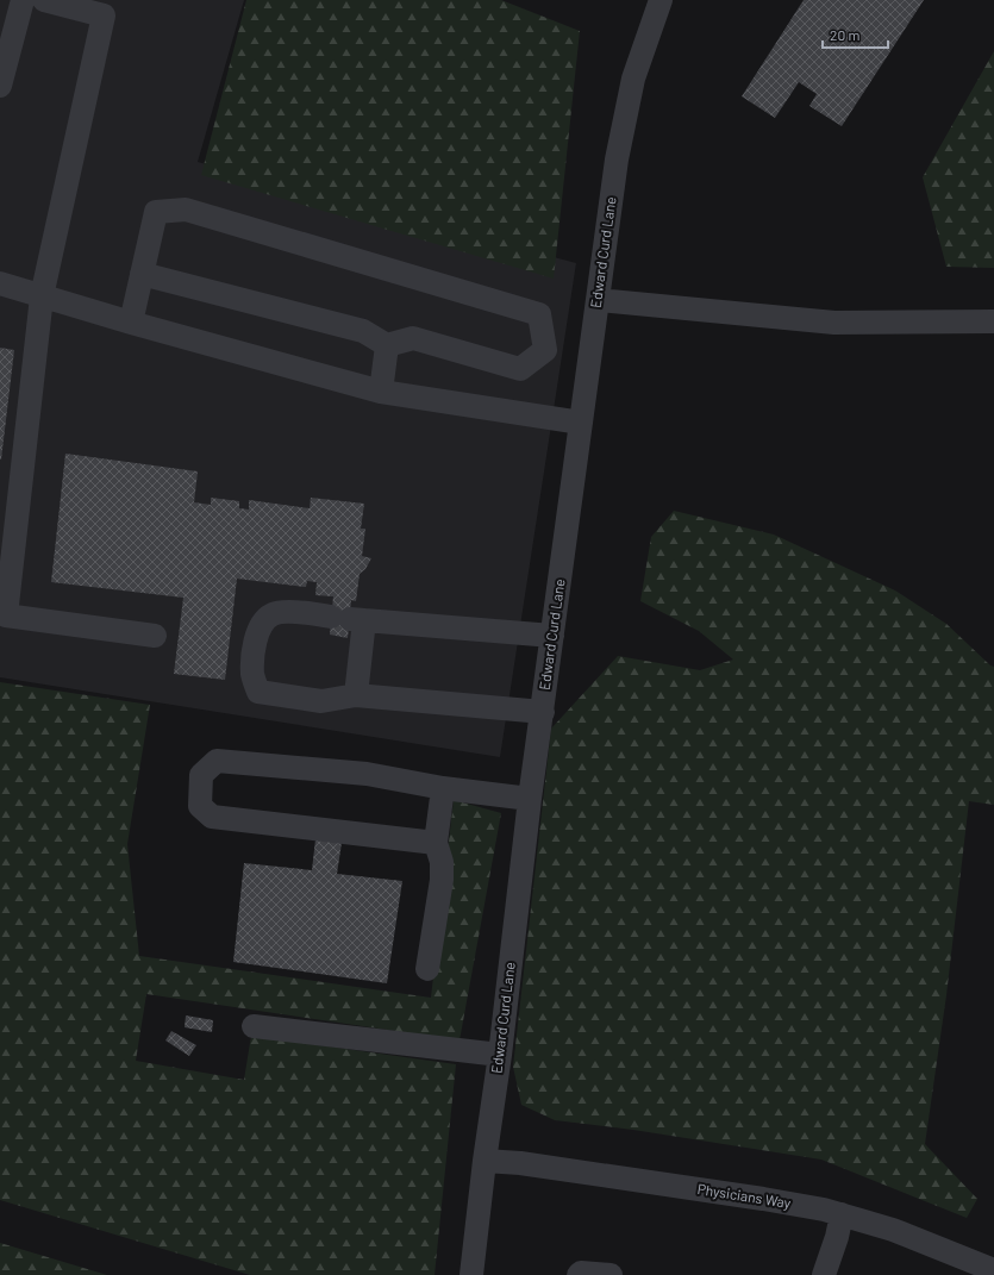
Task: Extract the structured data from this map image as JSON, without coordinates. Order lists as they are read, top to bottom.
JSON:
{
  "streets": {
    "street": ["Edward Curd Lane", "Physicians Way"]
  },
  "crossings": [
    ["Edward Curd Lane", "Physicians Way"]
  ],
  "scale_bar": "20 m"
}
